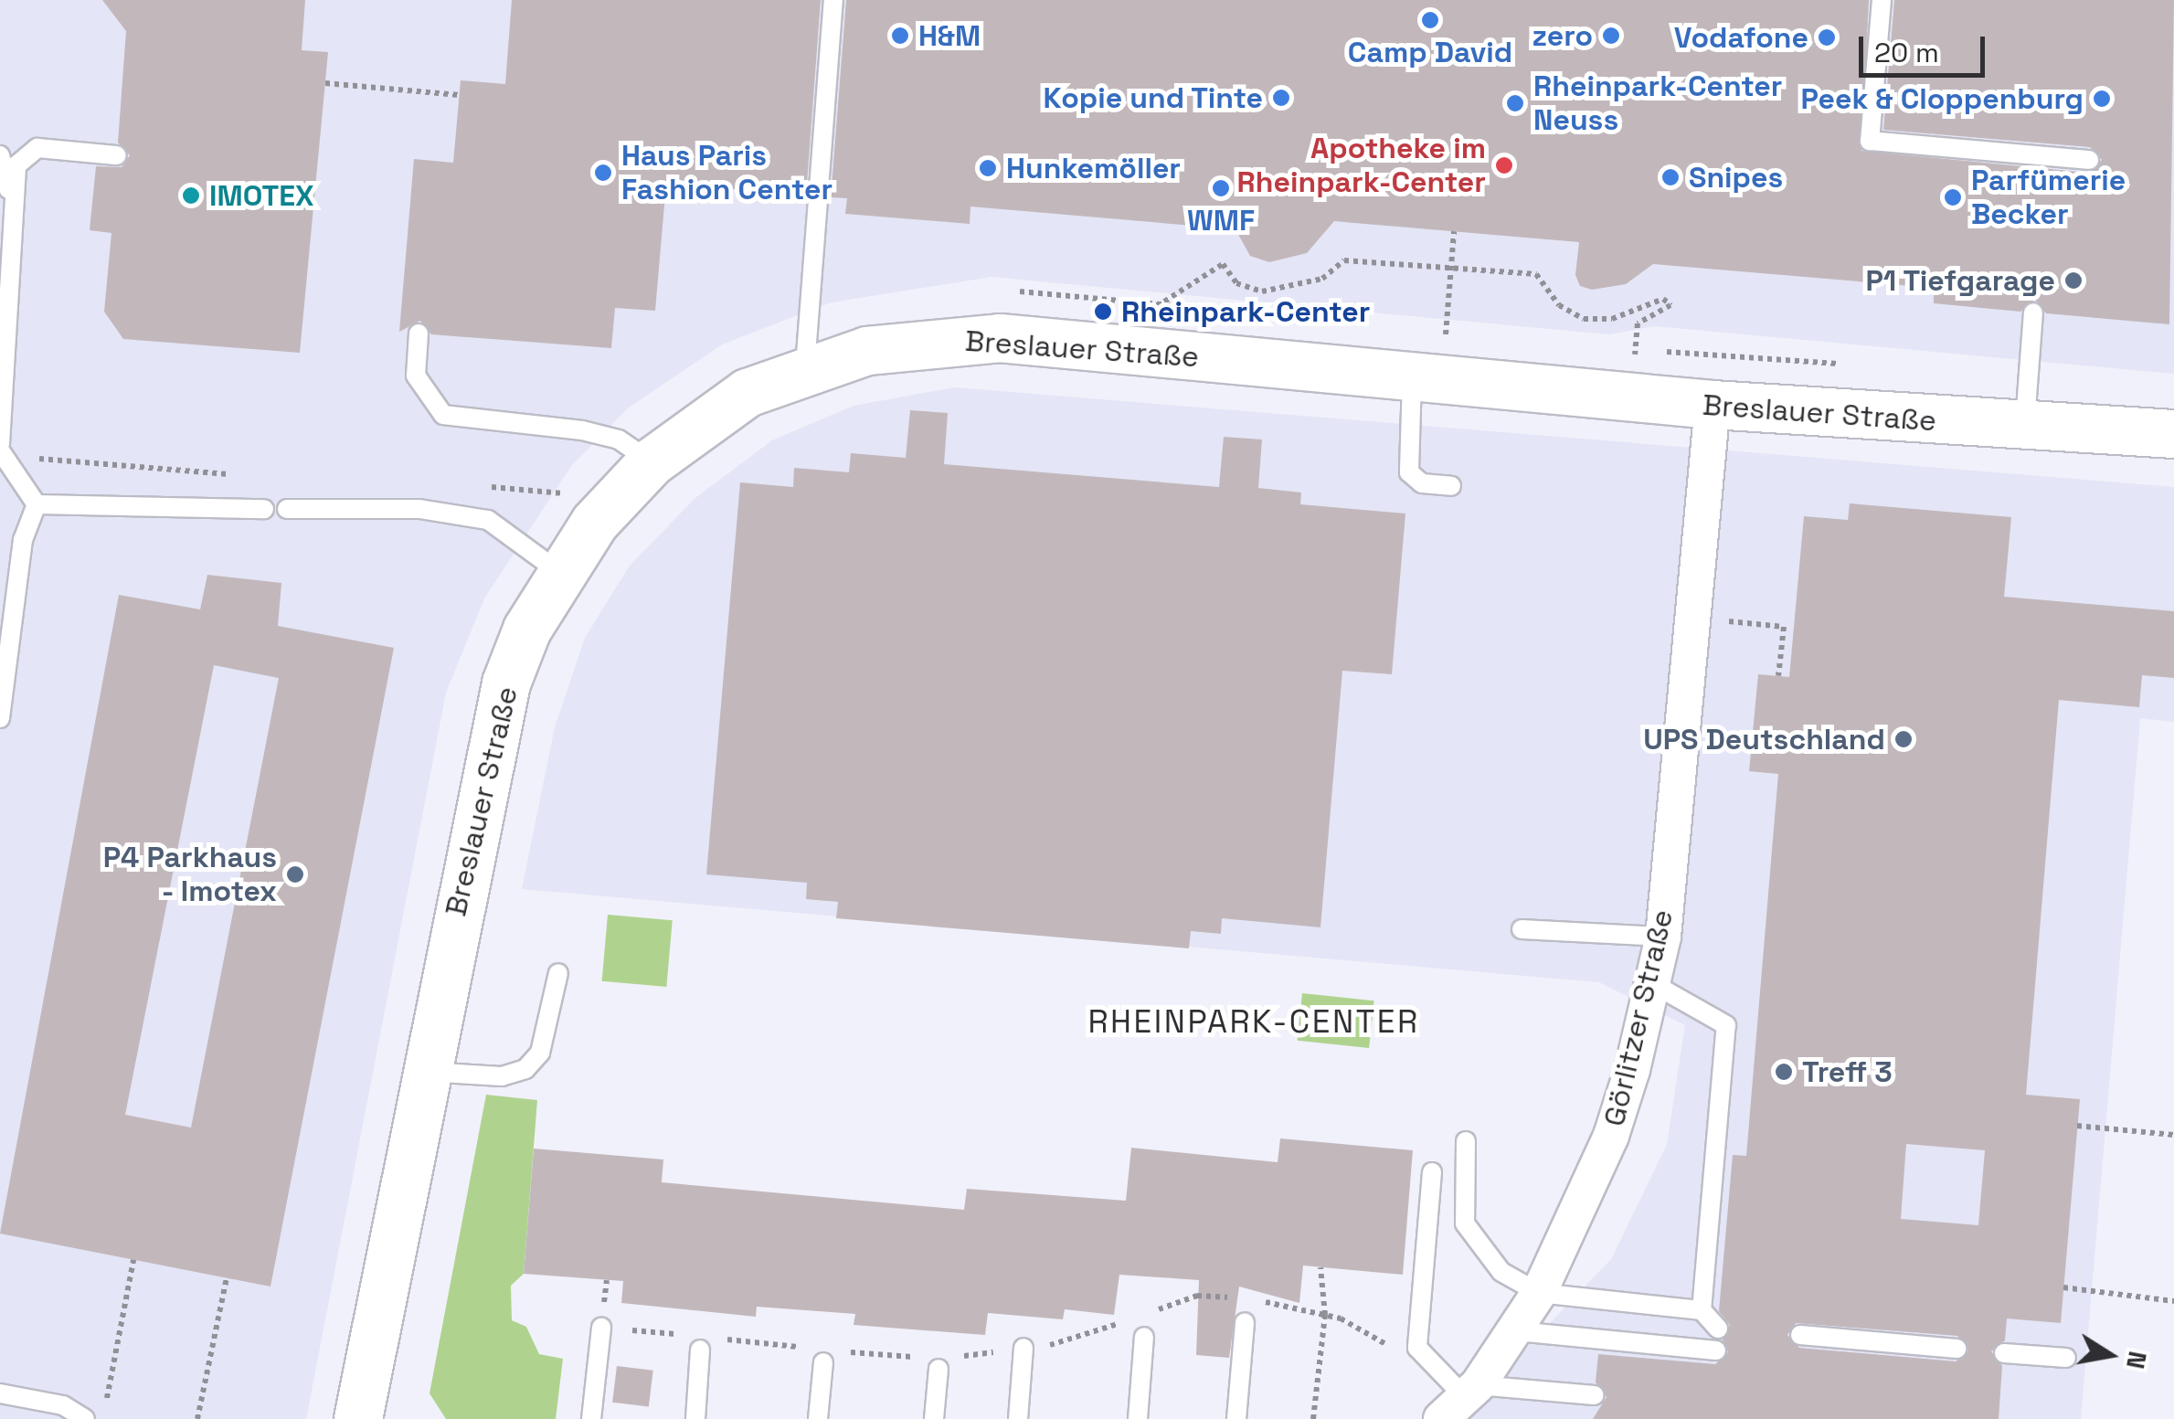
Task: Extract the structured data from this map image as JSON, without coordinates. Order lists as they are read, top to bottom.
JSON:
{
  "streets": {
    "street": ["Breslauer Straße", "Görlitzer Straße"]
  },
  "crossings": [
    ["Breslauer Straße", "Görlitzer Straße"]
  ],
  "districts": ["RHEINPARK-CENTER"],
  "places": [
    "Camp David",
    "H&M",
    "zero",
    "Vodafone",
    "Kopie und Tinte",
    "Peek & Cloppenburg",
    "Rheinpark-Center Neuss",
    "Apotheke im Rheinpark-Center",
    "Hunkemöller",
    "Haus Paris Fashion Center",
    "Snipes",
    "WMF",
    "IMOTEX",
    "Parfümerie Becker",
    "P1 Tiefgarage",
    "Rheinpark-Center",
    "UPS Deutschland",
    "P4 Parkhaus - Imotex",
    "Treff 3"
  ],
  "scale_bar": "20 m",
  "north": "right"
}
